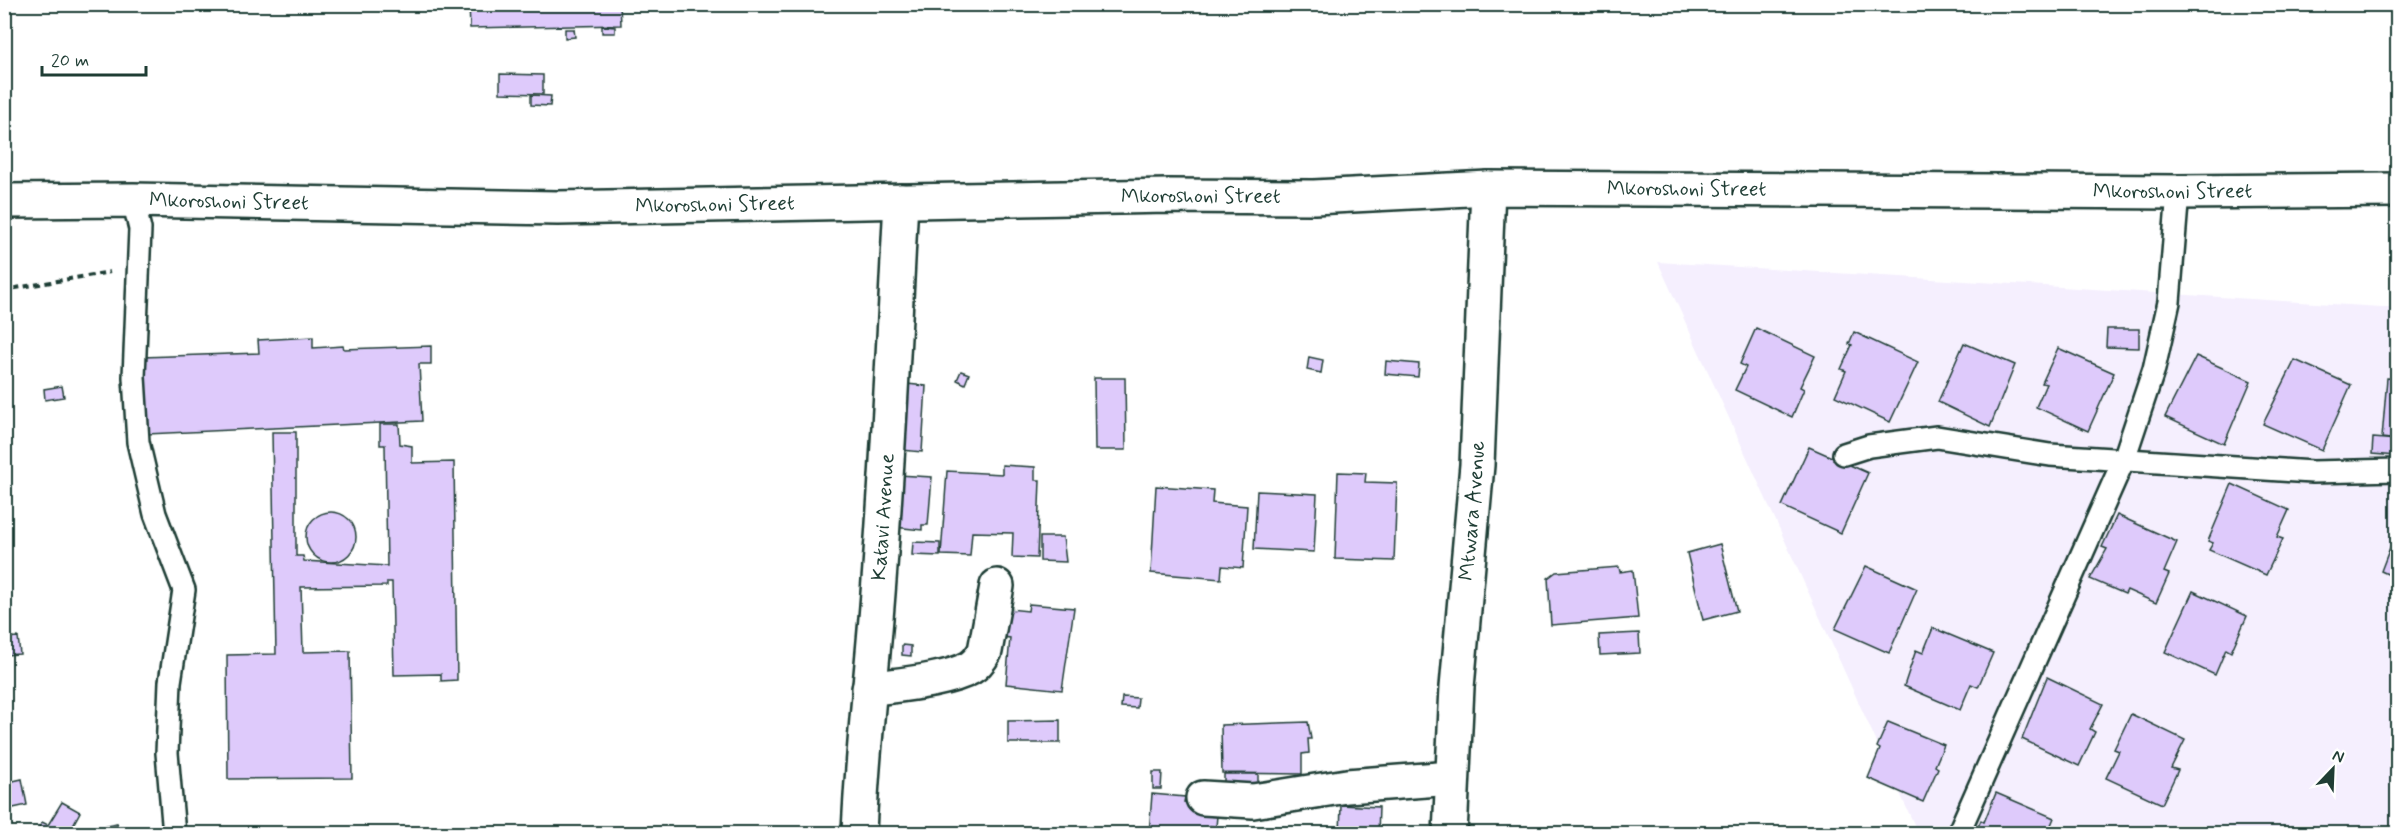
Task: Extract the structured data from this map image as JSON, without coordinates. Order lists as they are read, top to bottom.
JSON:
{
  "streets": {
    "street": ["Mkoroshoni Street", "Mtwara Avenue", "Katavi Avenue"]
  },
  "crossings": [
    ["Mkoroshoni Street", "Mtwara Avenue"],
    ["Mkoroshoni Street", "Katavi Avenue"]
  ],
  "scale_bar": "20 m",
  "north": "top right"
}
